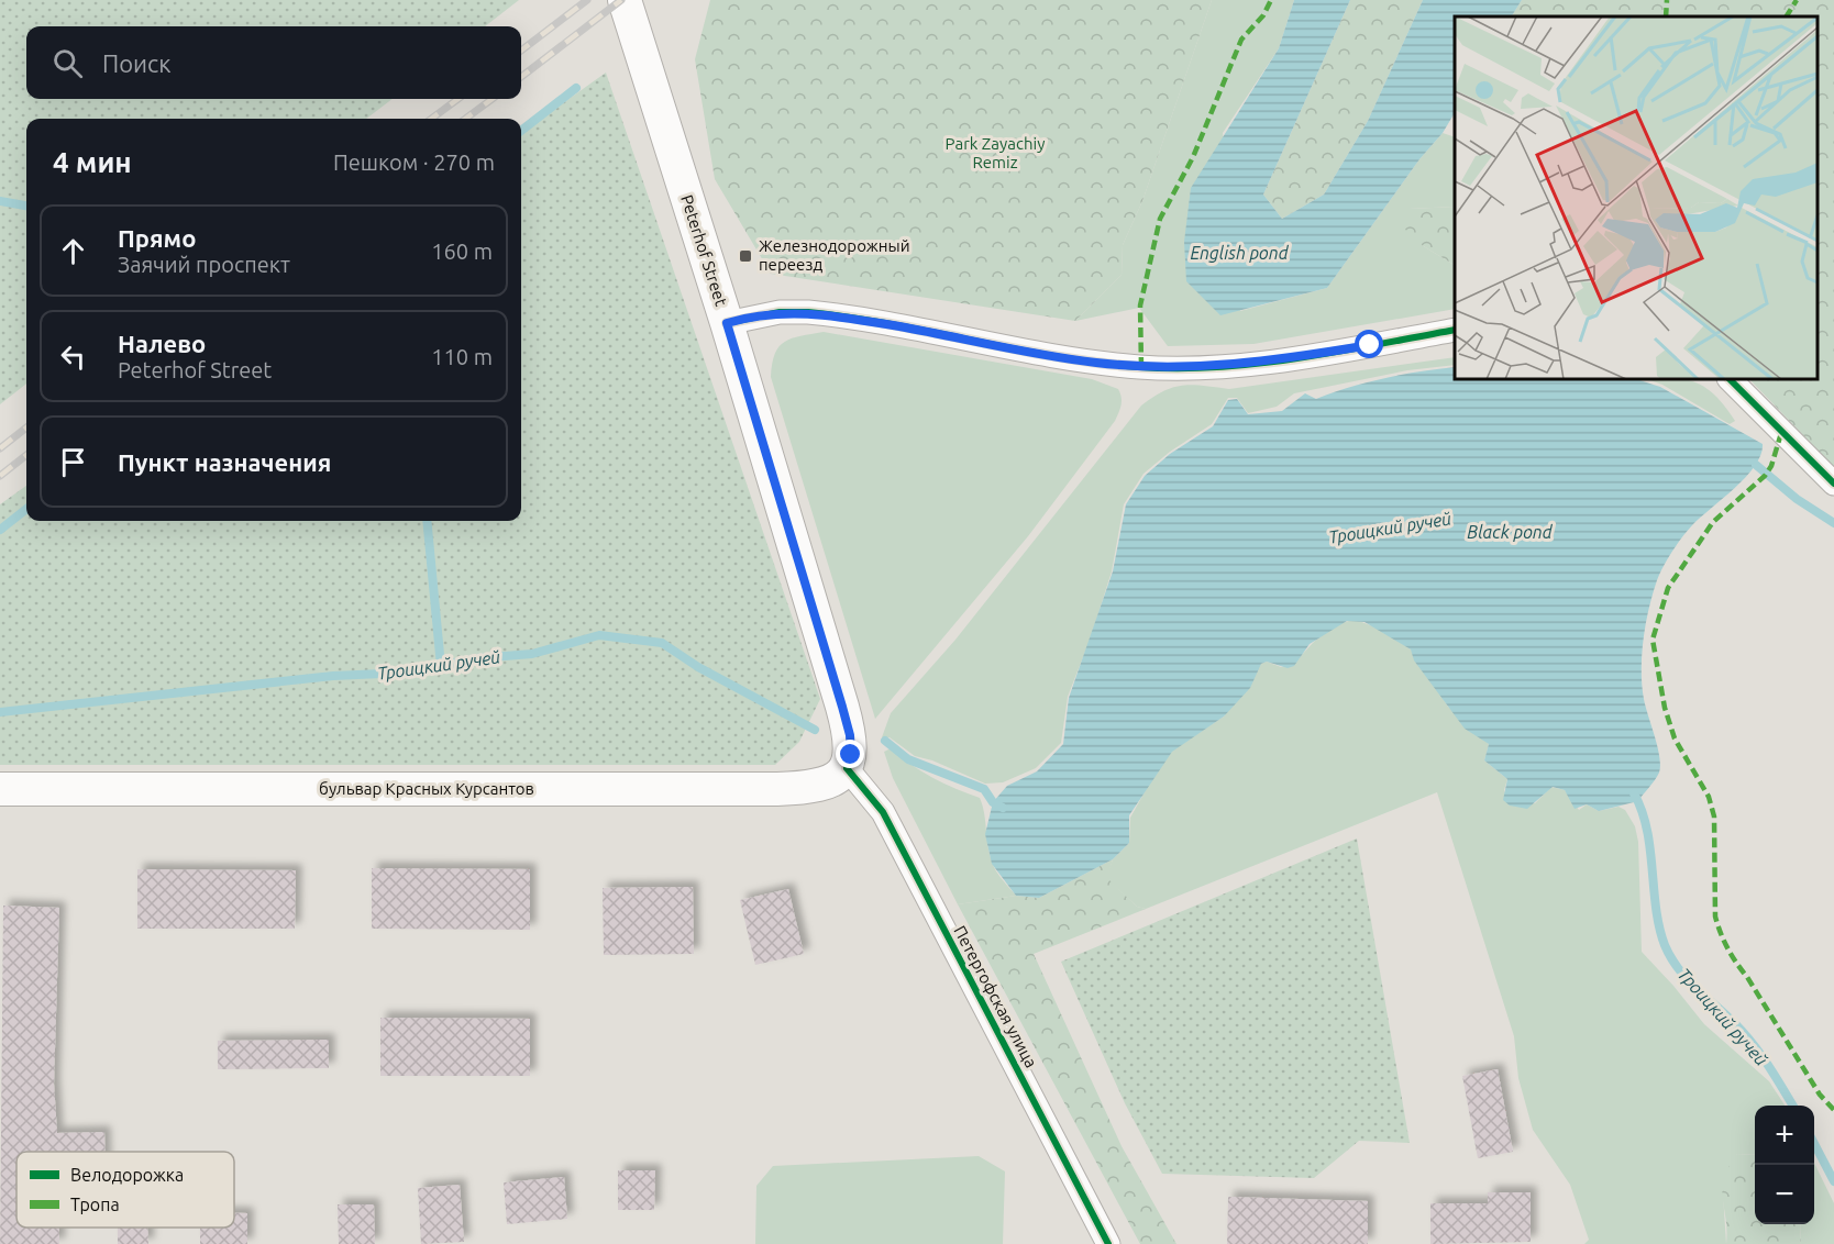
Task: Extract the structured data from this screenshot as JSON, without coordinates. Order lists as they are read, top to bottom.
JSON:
{
  "streets": {
    "main road": ["Peterhof Street", "бульвар Красных Курсантов"],
    "street": ["Петергофская улица"]
  },
  "crossings": [
    ["Peterhof Street", "бульвар Красных Курсантов"],
    ["Peterhof Street", "Петергофская улица"],
    ["бульвар Красных Курсантов", "Петергофская улица"]
  ],
  "water": ["English pond", "Троицкий ручей", "Black pond"],
  "parks": ["Park Zayachiy Remiz"],
  "places": {
    "transit": ["Железнодорожный переезд"]
  },
  "legend": ["Велодорожка", "Тропа"],
  "page": {
    "search": "Поиск",
    "heading": ["4 мин", "Пешком · 270 m"],
    "list": [
      ["Прямо", "Заячий проспект", "160 m"],
      ["Налево", "Peterhof Street", "110 m"],
      "Пункт назначения"
    ],
    "map_buttons": ["+", "−"]
  }
}
